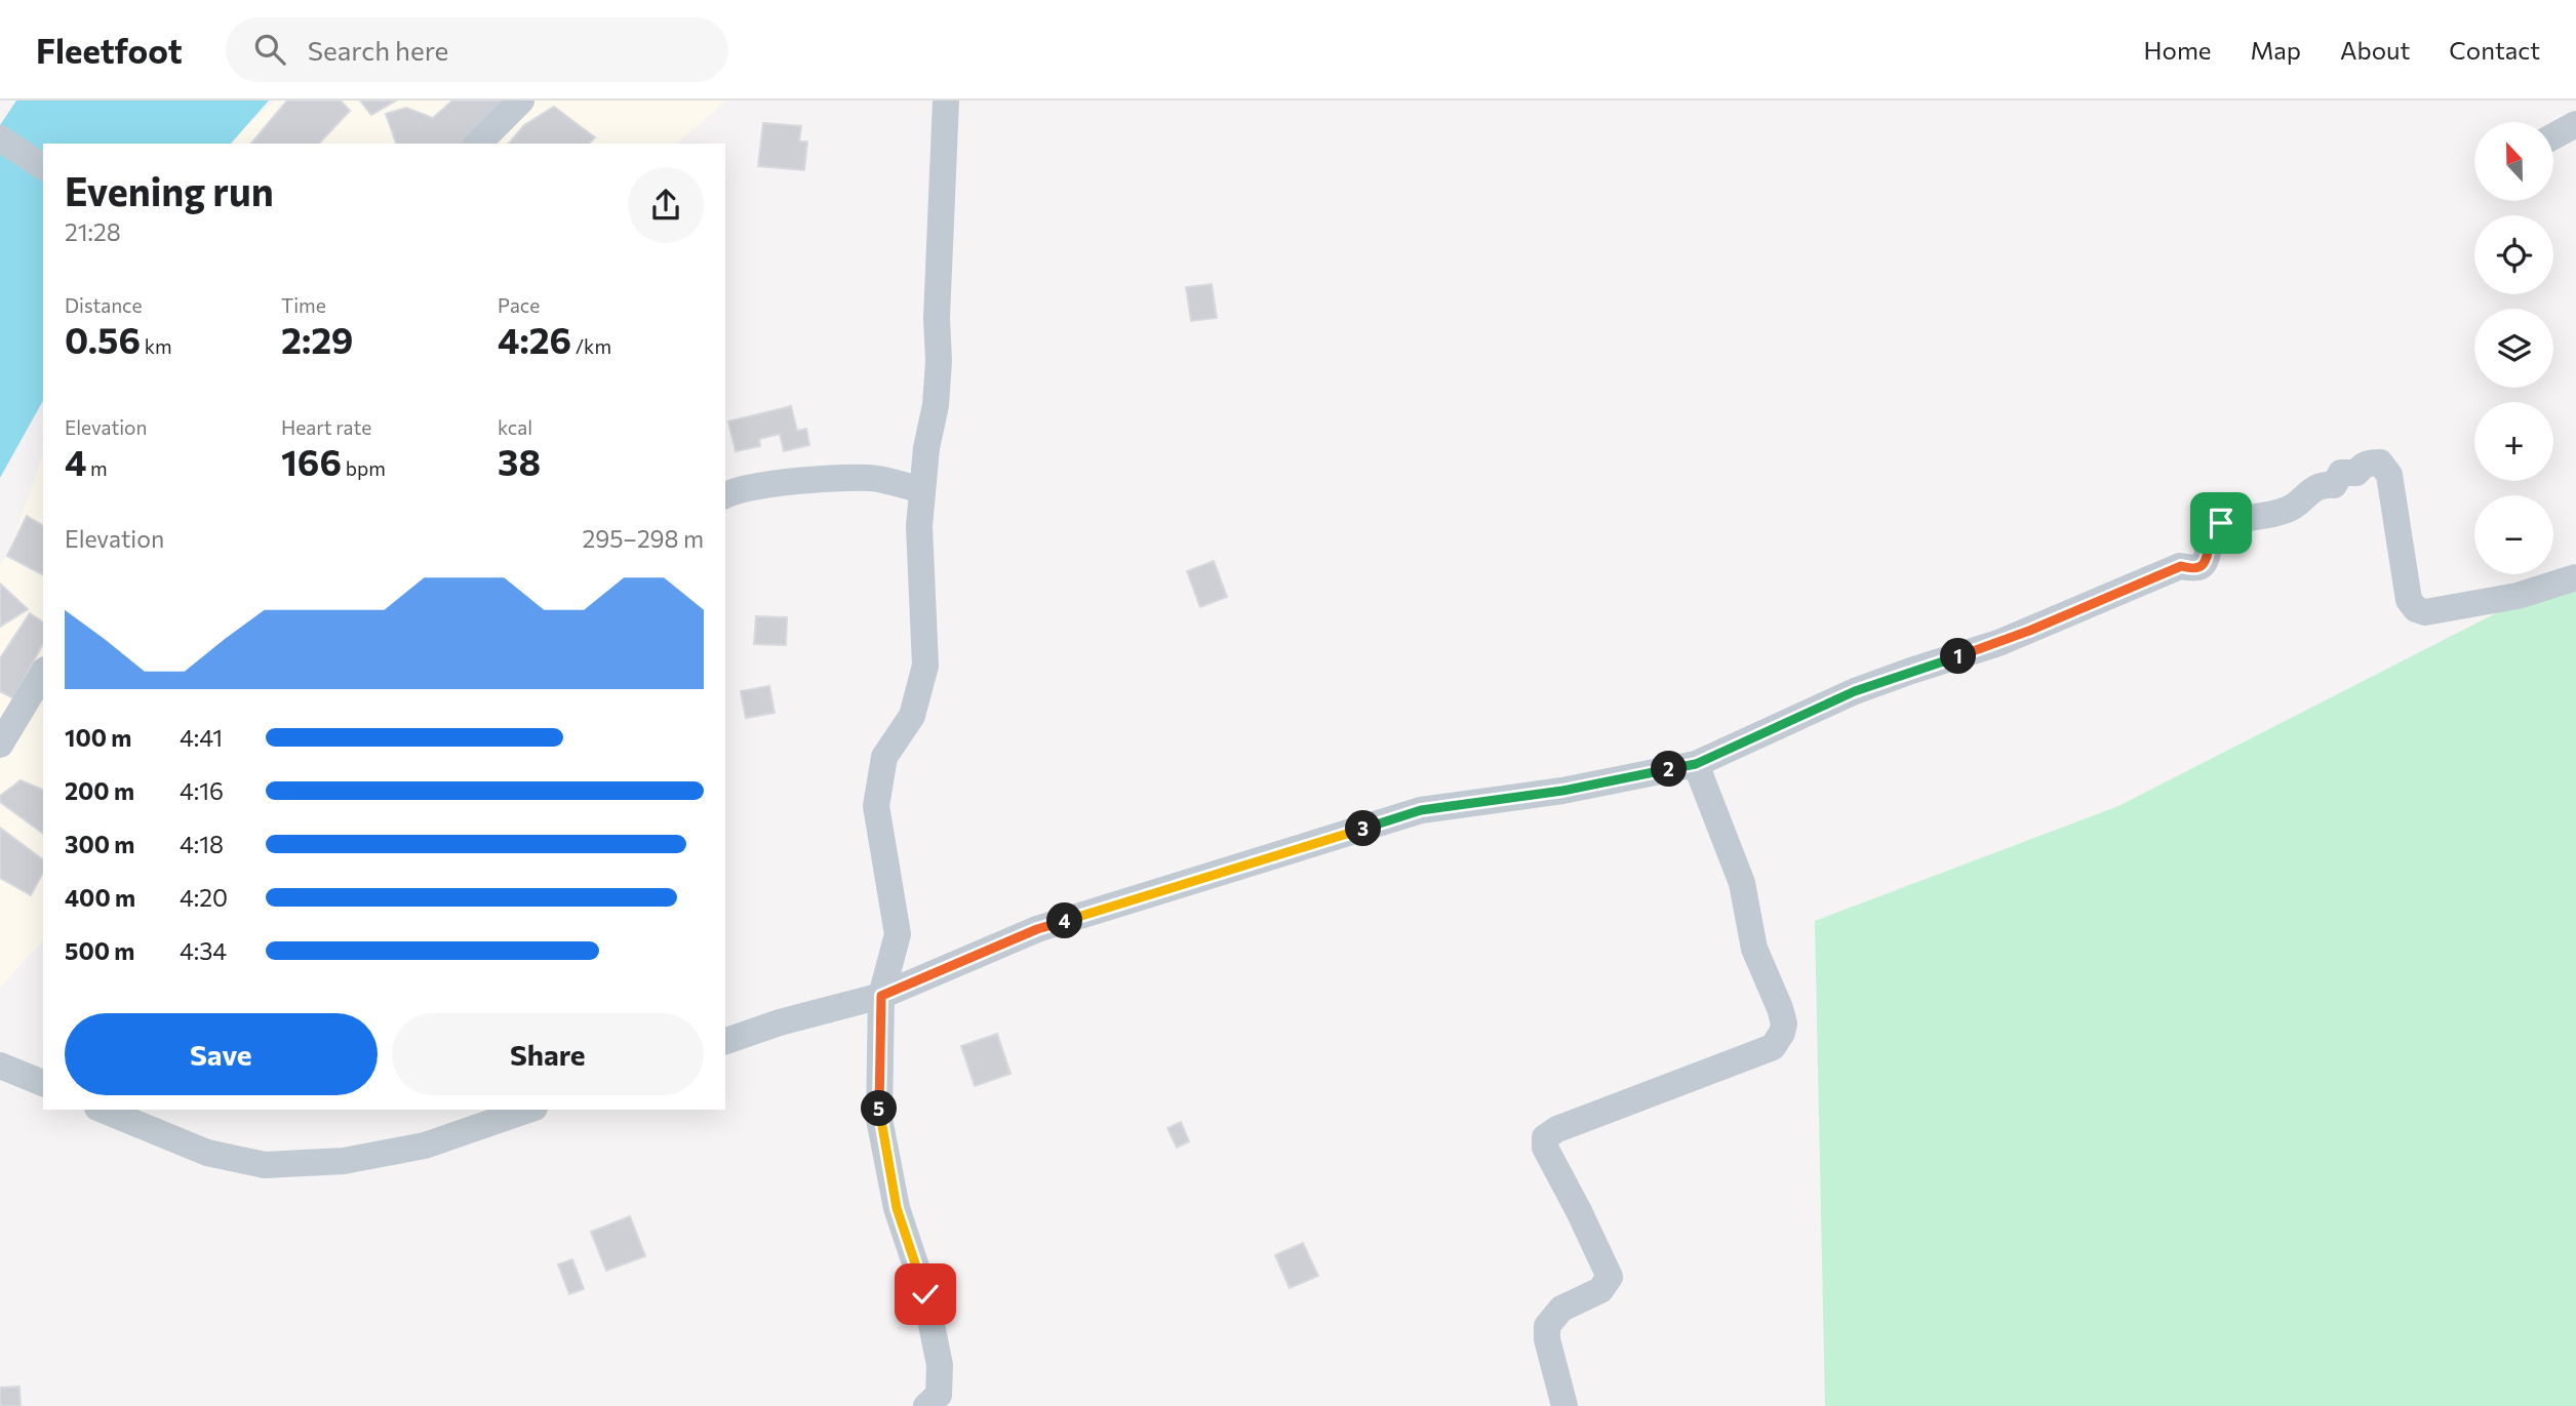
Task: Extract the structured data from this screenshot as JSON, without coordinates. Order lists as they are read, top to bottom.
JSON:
{
  "north": "top",
  "page": {
    "header": "Fleetfoot",
    "search": "Search here",
    "nav": [
      "Home",
      "Map",
      "About",
      "Contact"
    ],
    "map_buttons": ["+", "−"],
    "heading": ["Evening run", "21:28"],
    "stats": [
      ["Distance", "0.56 km"],
      ["Time", "2:29"],
      ["Pace", "4:26 /km"],
      ["Elevation", "4 m"],
      ["Heart rate", "166 bpm"],
      ["kcal", "38"]
    ],
    "chart": ["Elevation", "295–298 m"],
    "pins": [
      "1",
      "2",
      "3",
      "4",
      "5"
    ],
    "list": [
      {
        "name": "100 m",
        "note": "4:41"
      },
      {
        "name": "200 m",
        "note": "4:16"
      },
      {
        "name": "300 m",
        "note": "4:18"
      },
      {
        "name": "400 m",
        "note": "4:20"
      },
      {
        "name": "500 m",
        "note": "4:34"
      }
    ],
    "buttons": ["Save", "Share"]
  }
}
